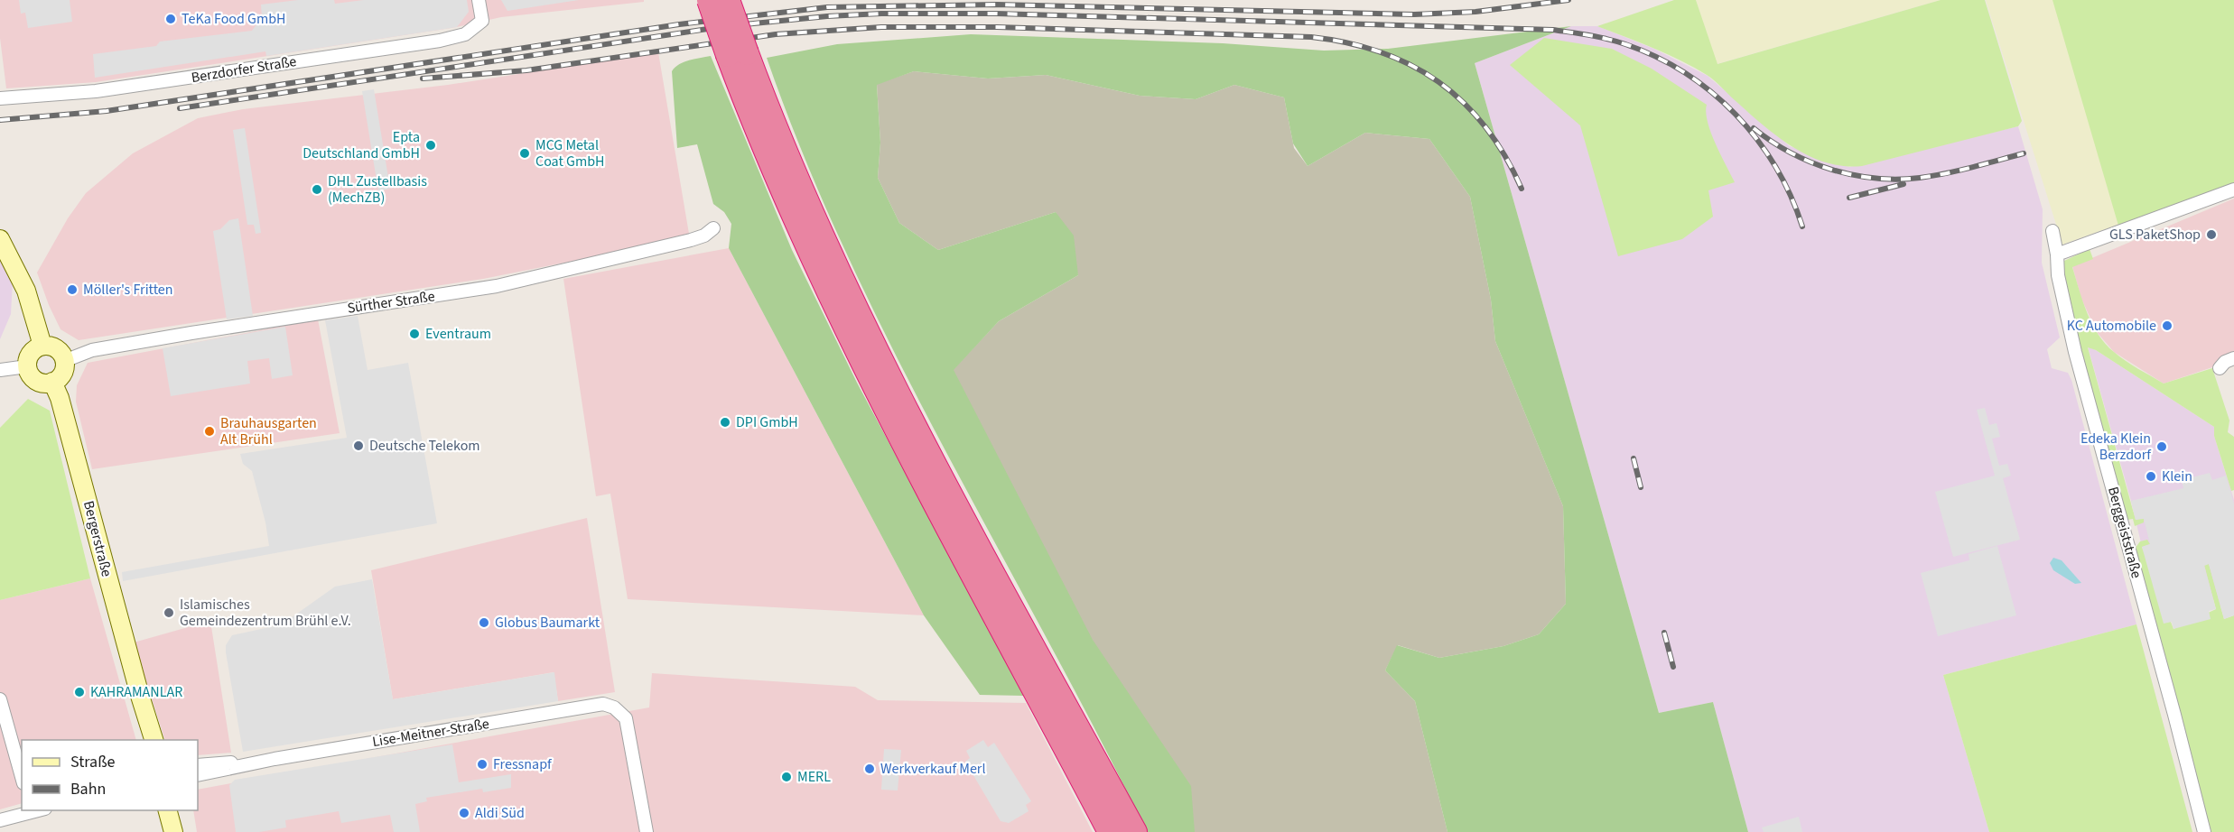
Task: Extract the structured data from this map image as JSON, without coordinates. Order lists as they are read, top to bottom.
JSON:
{
  "streets": {
    "street": [
      "Berzdorfer Straße",
      "Sürther Straße",
      "Berggeiststraße",
      "Bergerstraße",
      "Lise-Meitner-Straße"
    ]
  },
  "crossings": [
    ["Sürther Straße", "Bergerstraße"]
  ],
  "places": [
    "TeKa Food GmbH",
    "Epta Deutschland GmbH",
    "MCG Metal Coat GmbH",
    "DHL Zustellbasis (MechZB)",
    "GLS PaketShop",
    "Möller's Fritten",
    "KC Automobile",
    "Eventraum",
    "DPI GmbH",
    "Brauhausgarten Alt Brühl",
    "Deutsche Telekom",
    "Edeka Klein Berzdorf",
    "Klein",
    "Islamisches Gemeindezentrum Brühl e.V.",
    "Globus Baumarkt",
    "KAHRAMANLAR",
    "Fressnapf",
    "Werkverkauf Merl",
    "MERL",
    "Aldi Süd"
  ],
  "legend": ["Straße", "Bahn"]
}
